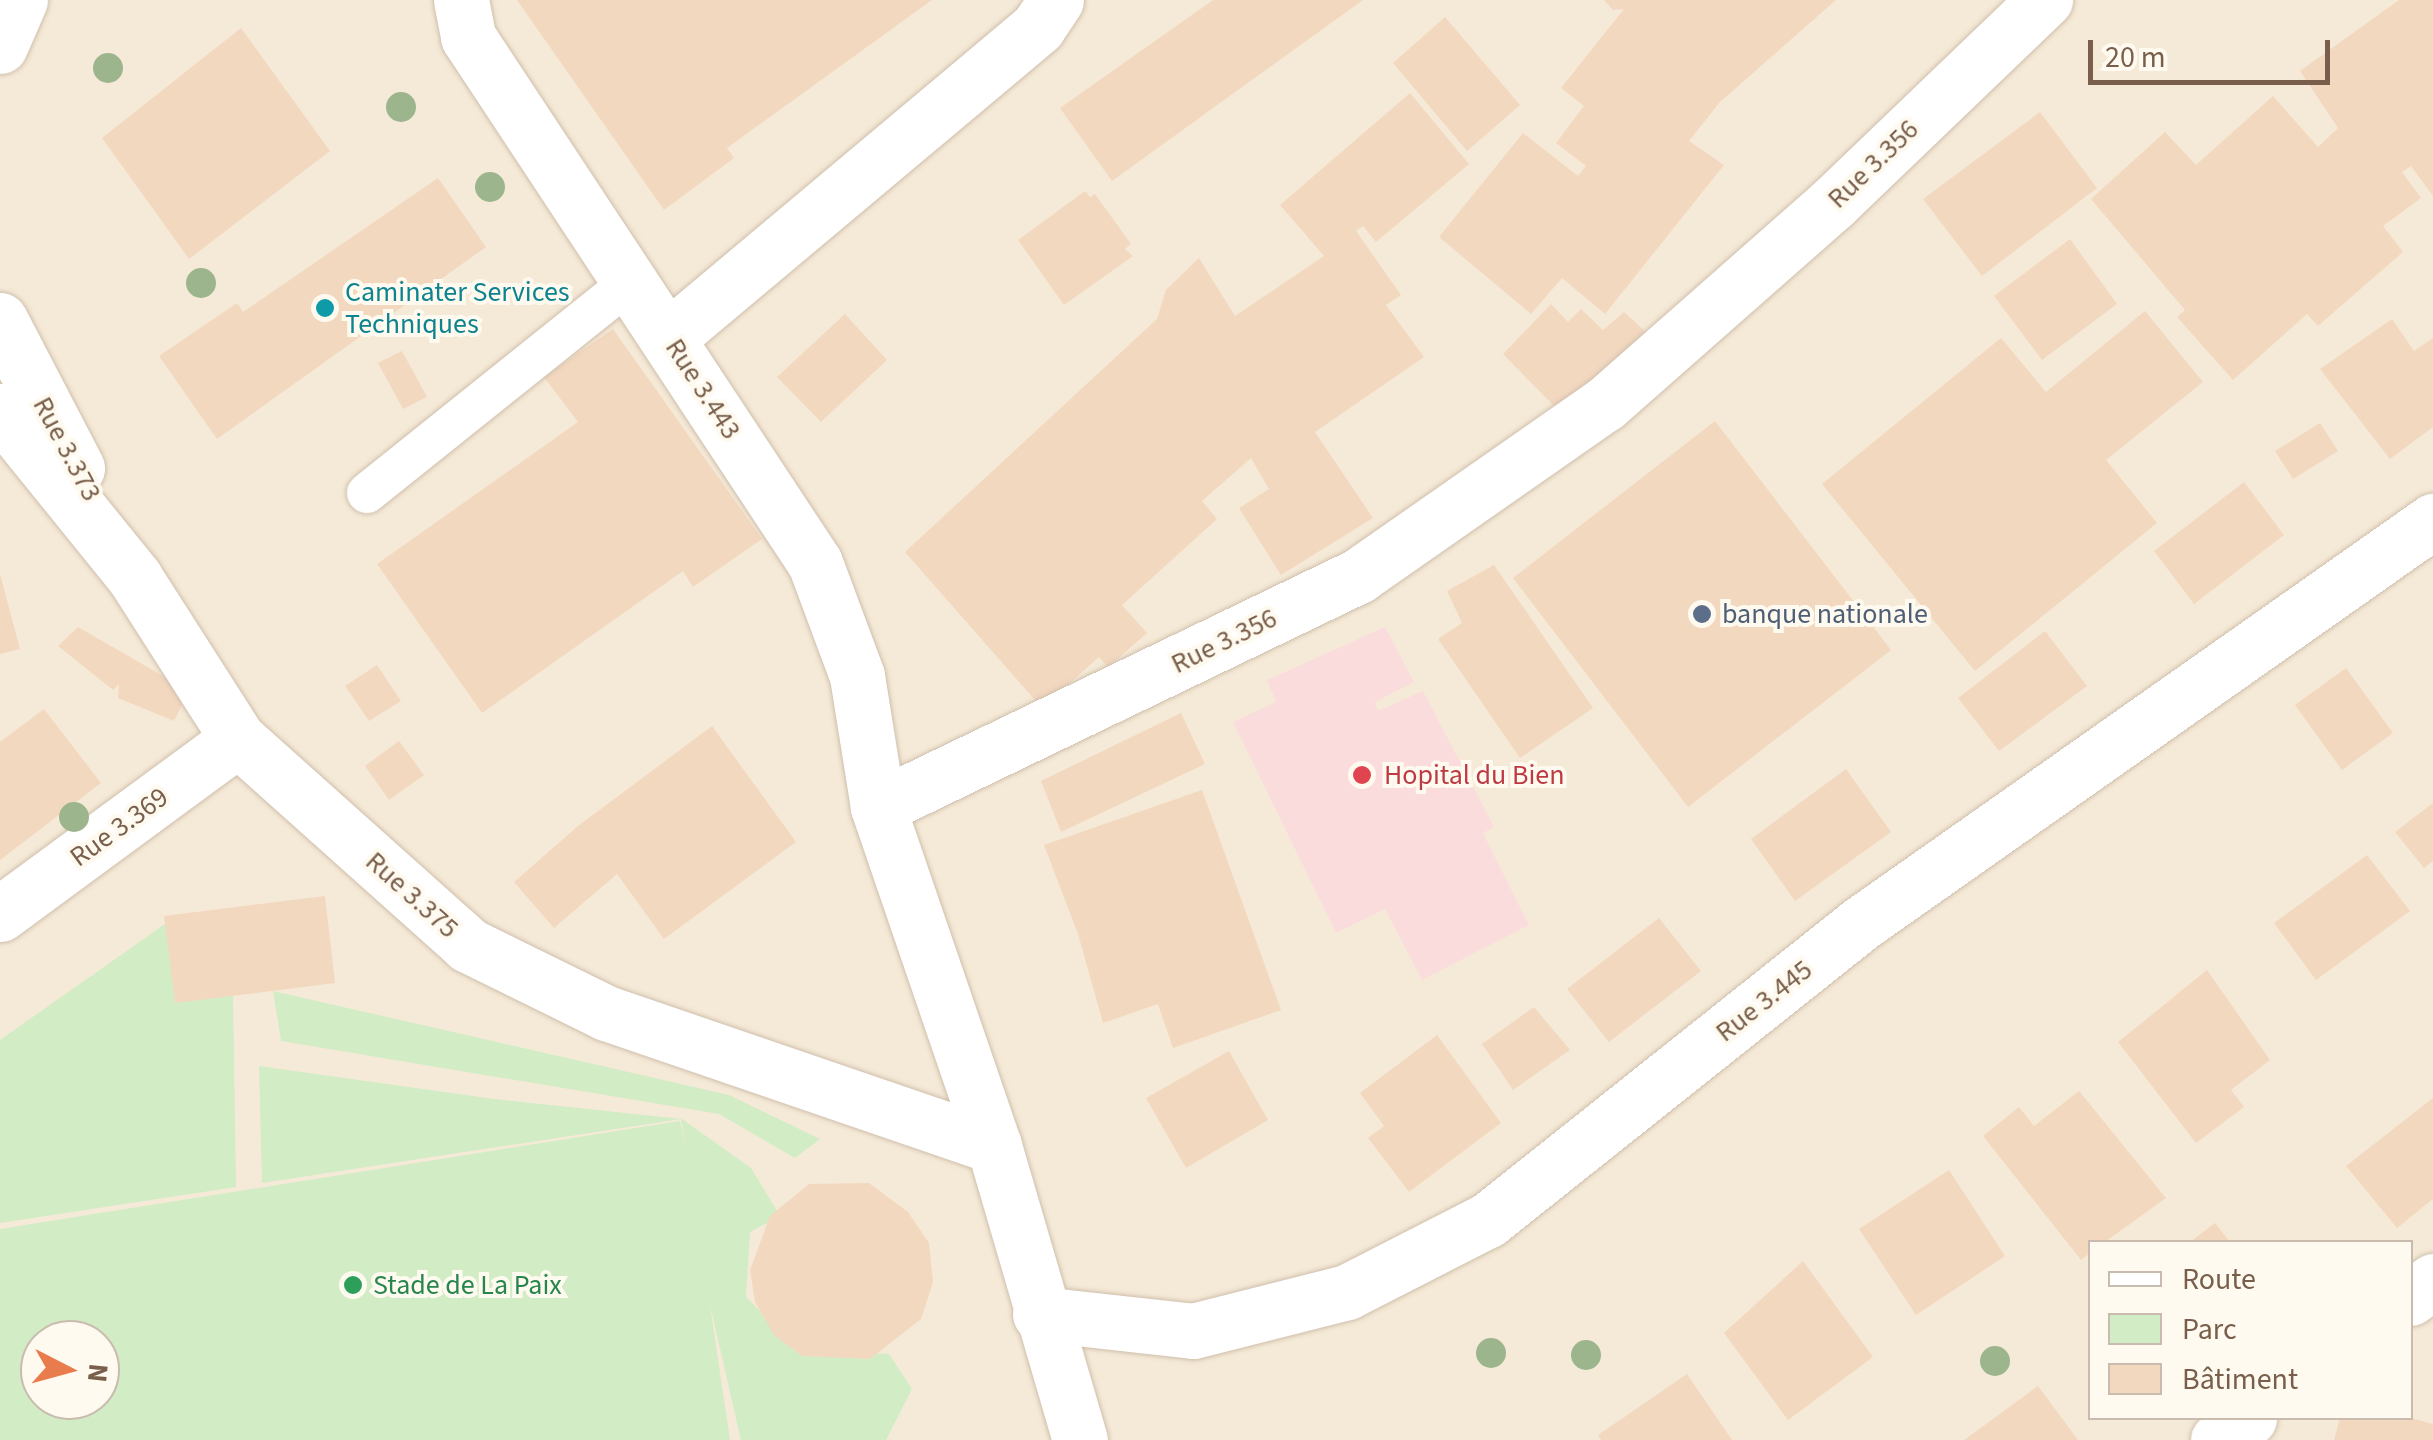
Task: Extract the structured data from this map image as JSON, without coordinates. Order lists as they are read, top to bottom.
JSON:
{
  "streets": {
    "street": [
      "Rue 3.356",
      "Rue 3.443",
      "Rue 3.373",
      "Rue 3.369",
      "Rue 3.375",
      "Rue 3.445"
    ]
  },
  "crossings": [
    ["Rue 3.356", "Rue 3.443"],
    ["Rue 3.373", "Rue 3.375"],
    ["Rue 3.369", "Rue 3.375"]
  ],
  "places": [
    "Caminater Services Techniques",
    "banque nationale",
    "Hopital du Bien",
    "Stade de La Paix"
  ],
  "legend": ["Route", "Parc", "Bâtiment"],
  "scale_bar": "20 m",
  "north": "right"
}
